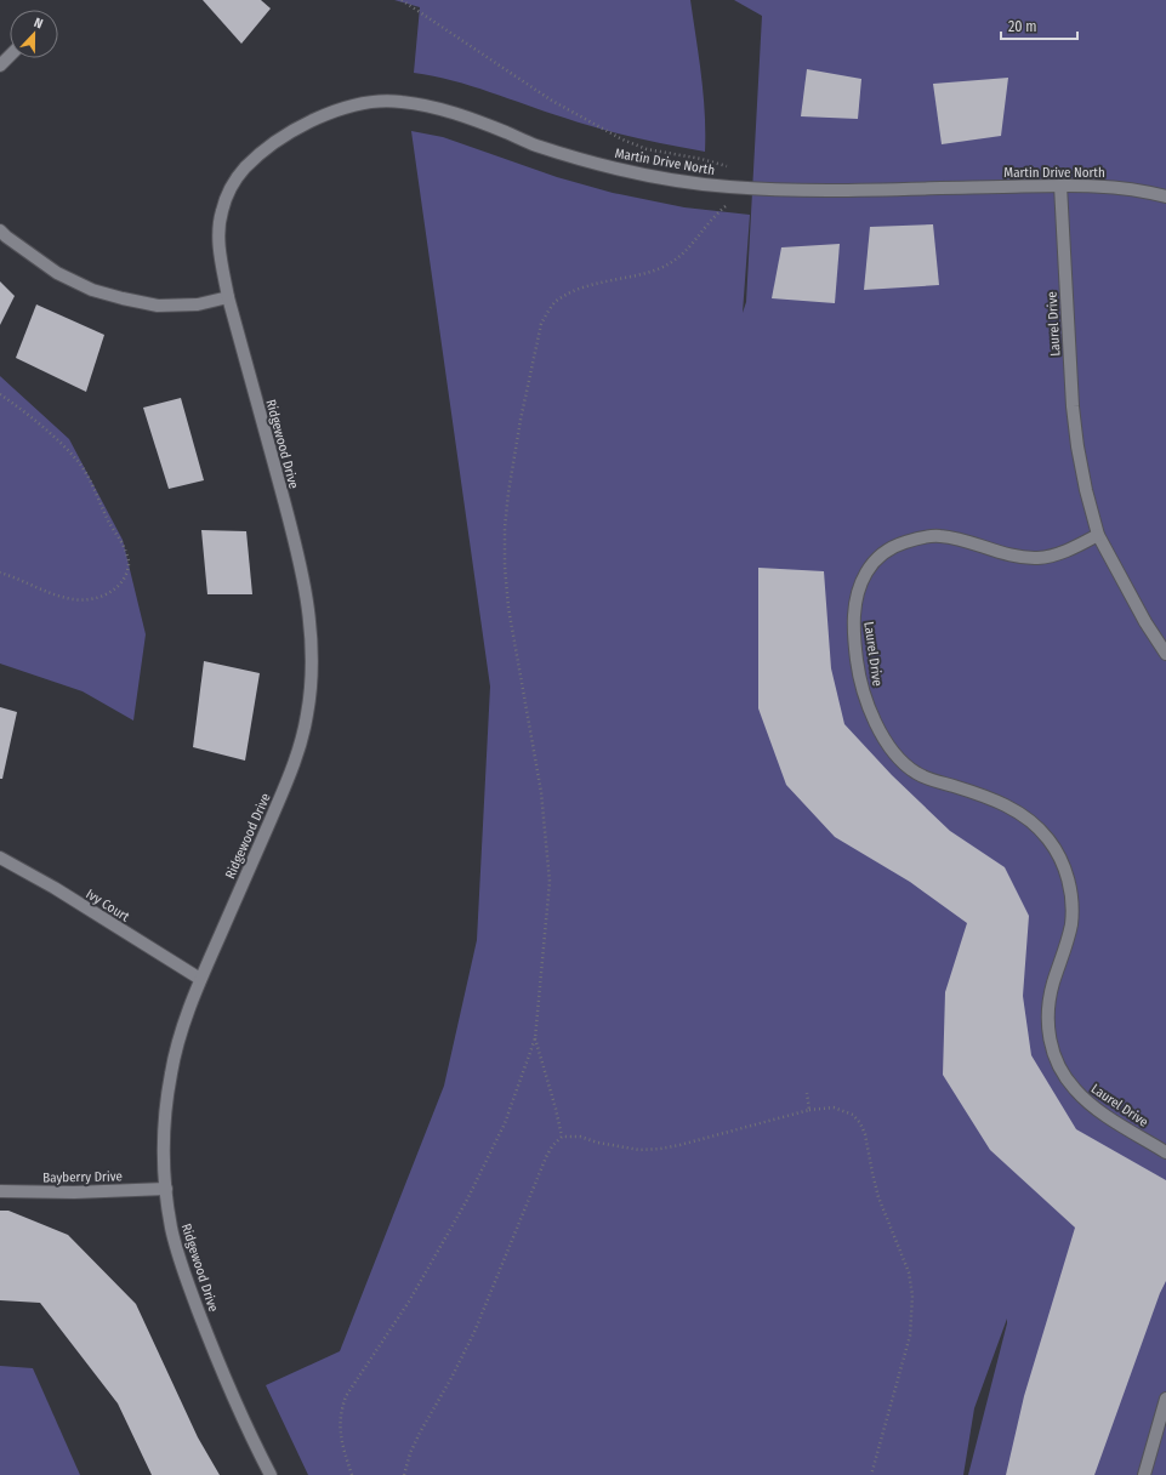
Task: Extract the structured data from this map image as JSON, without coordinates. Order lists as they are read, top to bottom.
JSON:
{
  "streets": {
    "street": [
      "Martin Drive North",
      "Laurel Drive",
      "Ridgewood Drive",
      "Ivy Court",
      "Bayberry Drive"
    ]
  },
  "crossings": [
    ["Martin Drive North", "Laurel Drive"],
    ["Martin Drive North", "Ridgewood Drive"],
    ["Ridgewood Drive", "Ivy Court"],
    ["Ridgewood Drive", "Bayberry Drive"]
  ],
  "scale_bar": "20 m",
  "north": "top"
}
